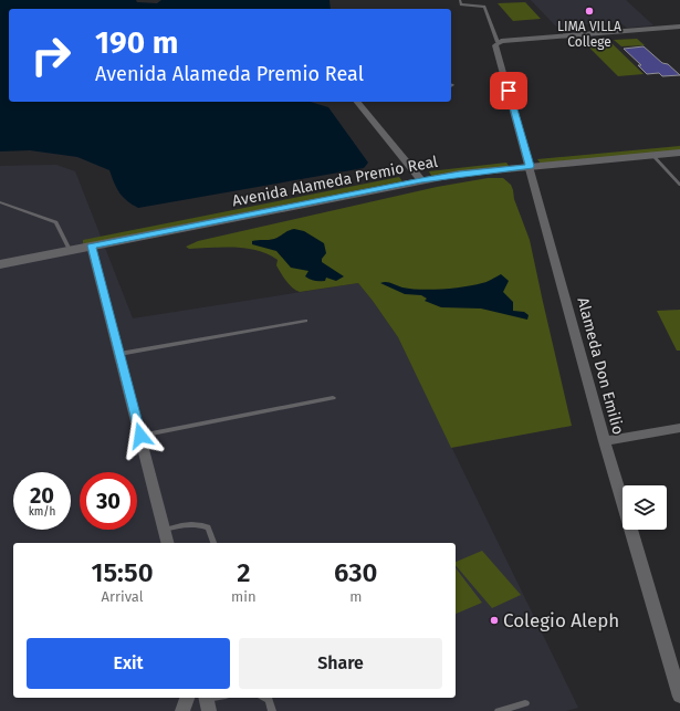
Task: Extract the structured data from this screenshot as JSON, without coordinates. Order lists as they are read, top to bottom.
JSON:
{
  "streets": {
    "street": ["Avenida Alameda Premio Real", "Alameda Don Emilio"]
  },
  "crossings": [
    ["Avenida Alameda Premio Real", "Alameda Don Emilio"]
  ],
  "places": ["LIMA VILLA College", "Colegio Aleph"],
  "page": {
    "turn": ["190 m", "Avenida Alameda Premio Real"],
    "speed": "20 km/h",
    "limit": "30",
    "eta": [
      "15:50",
      "Arrival",
      "2",
      "min",
      "630",
      "m"
    ],
    "buttons": ["Exit", "Share"]
  }
}
